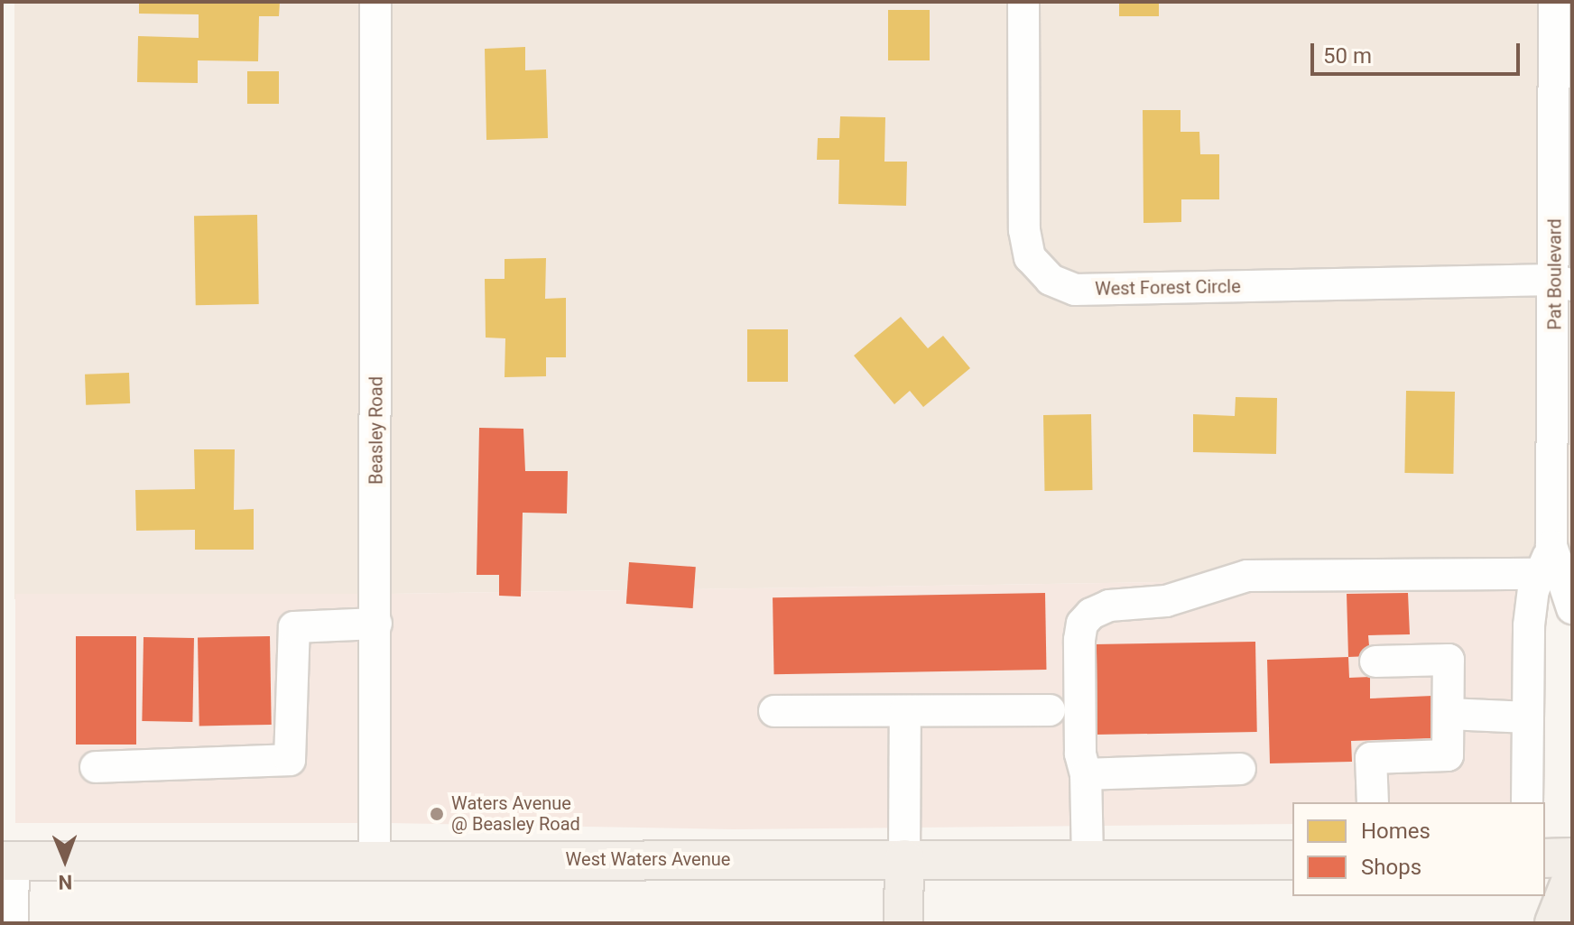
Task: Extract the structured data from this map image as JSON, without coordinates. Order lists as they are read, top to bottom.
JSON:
{
  "streets": {
    "main road": ["West Waters Avenue"],
    "street": ["Pat Boulevard", "West Forest Circle", "Beasley Road"]
  },
  "crossings": [
    ["Pat Boulevard", "West Forest Circle"],
    ["Beasley Road", "West Waters Avenue"]
  ],
  "places": ["Waters Avenue @ Beasley Road"],
  "legend": ["Homes", "Shops"],
  "scale_bar": "50 m",
  "north": "bottom"
}
